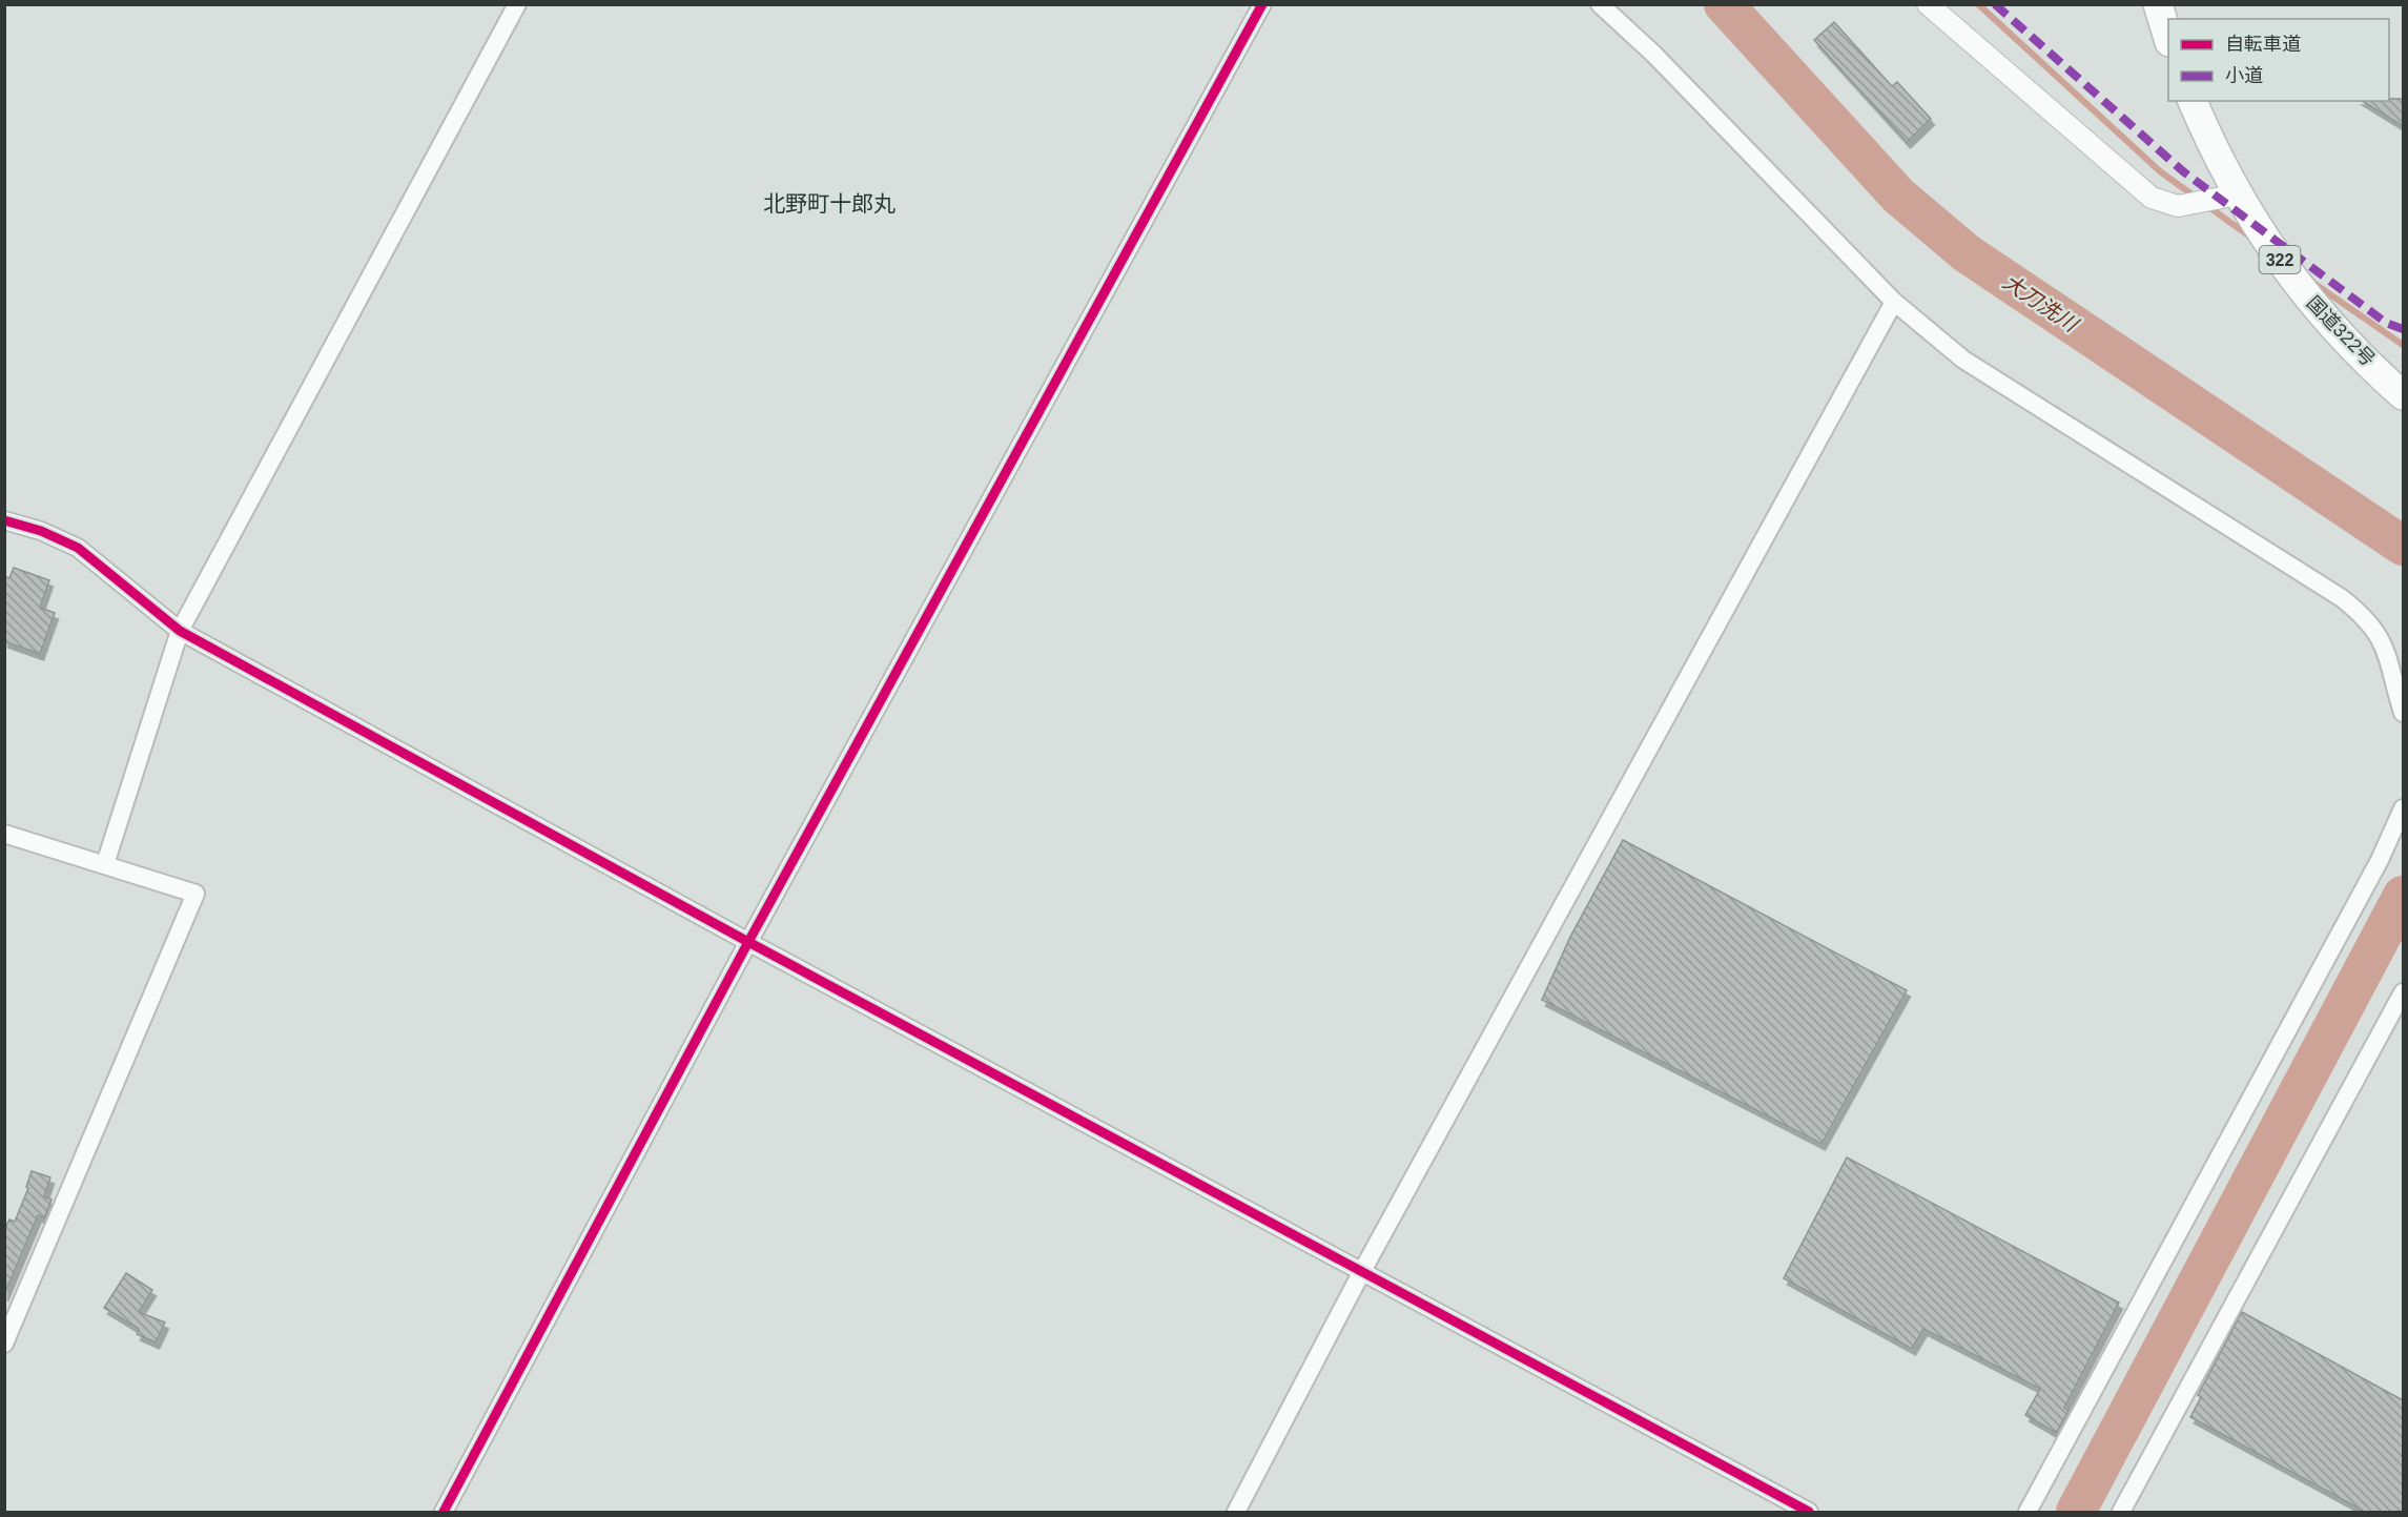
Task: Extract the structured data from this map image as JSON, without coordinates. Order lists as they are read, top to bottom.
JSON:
{
  "streets": {
    "highway": ["322", "国道322号"]
  },
  "districts": ["北野町十郎丸"],
  "water": ["大刀洗川"],
  "legend": ["自転車道", "小道"]
}
